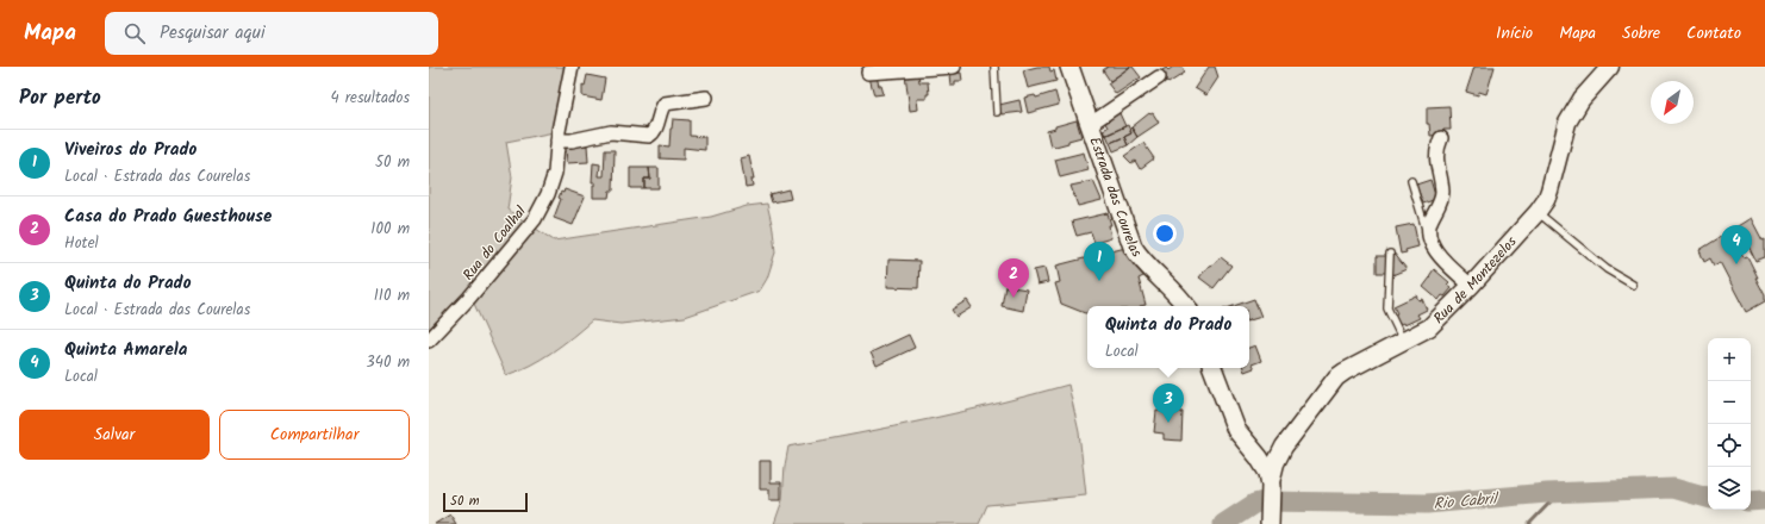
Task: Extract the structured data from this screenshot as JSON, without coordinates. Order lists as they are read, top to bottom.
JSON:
{
  "streets": {
    "main road": ["Estrada das Courelas"],
    "street": ["Rua do Coalhal", "Rua de Montezelos"]
  },
  "water": ["Rio Cabril"],
  "scale_bar": "50 m",
  "north": "bottom left",
  "page": {
    "header": "Mapa",
    "search": "Pesquisar aqui",
    "nav": [
      "Início",
      "Mapa",
      "Sobre",
      "Contato"
    ],
    "heading": ["Por perto", "4 resultados"],
    "list": [
      {
        "mark": "1",
        "name": "Viveiros do Prado",
        "note": "Local · Estrada das Courelas",
        "value": "50 m"
      },
      {
        "mark": "2",
        "name": "Casa do Prado Guesthouse",
        "note": "Hotel",
        "value": "100 m"
      },
      {
        "mark": "3",
        "name": "Quinta do Prado",
        "note": "Local · Estrada das Courelas",
        "value": "110 m"
      },
      {
        "mark": "4",
        "name": "Quinta Amarela",
        "note": "Local",
        "value": "340 m"
      }
    ],
    "pins": [
      "4",
      "1",
      "2",
      "3"
    ],
    "popup": ["Quinta do Prado", "Local"],
    "map_buttons": ["+", "−"],
    "buttons": ["Salvar", "Compartilhar"],
    "scale": "50 m"
  }
}
